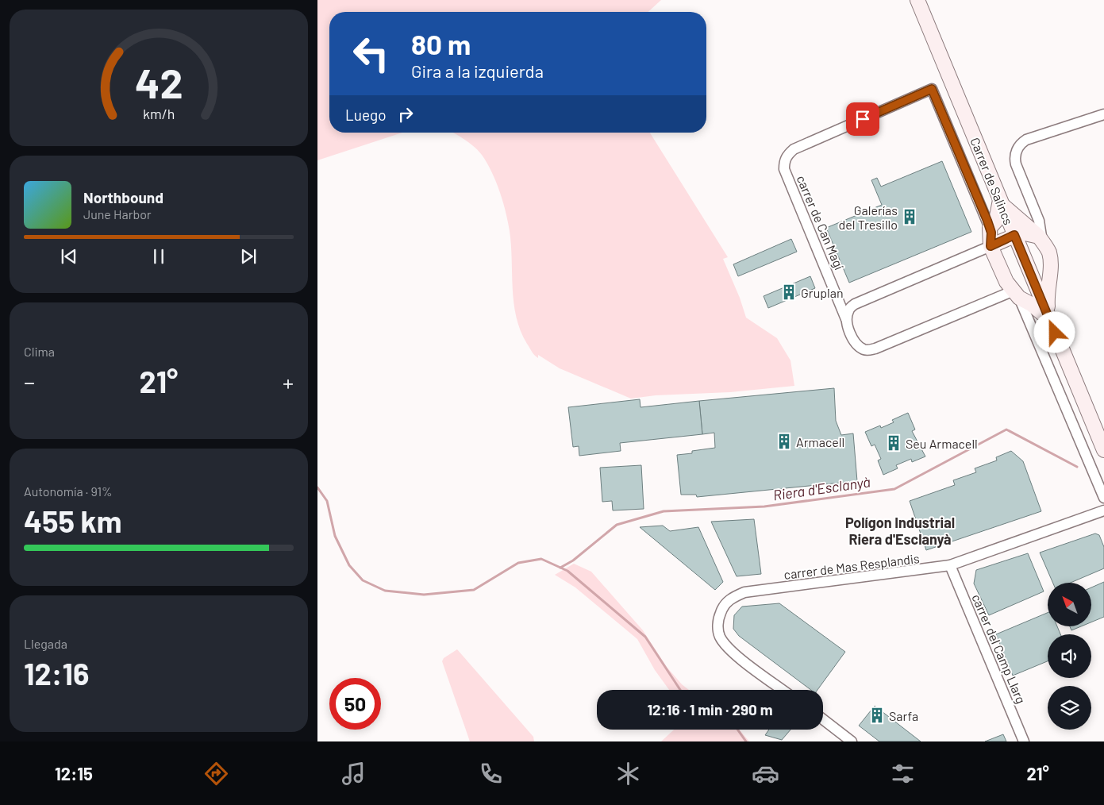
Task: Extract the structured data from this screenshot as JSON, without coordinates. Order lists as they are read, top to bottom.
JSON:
{
  "streets": {
    "main road": ["Carrer de Salincs"],
    "street": ["carrer de Can Magí", "carrer de Mas Resplandis", "carrer del Camp Llarg"]
  },
  "crossings": [
    ["Carrer de Salincs", "carrer de Can Magí"],
    ["carrer de Mas Resplandis", "carrer del Camp Llarg"]
  ],
  "districts": ["Polígon Industrial Riera d'Esclanyà"],
  "water": ["Riera d'Esclanyà"],
  "places": {
    "building": [
      "Galerías del Tresillo",
      "Gruplan",
      "Armacell",
      "Seu Armacell",
      "Sarfa"
    ]
  },
  "north": "top left",
  "page": {
    "turn": ["80 m", "Gira a la izquierda"],
    "then": "Luego",
    "song": ["Northbound", "June Harbor"],
    "tile": [
      "Clima",
      ["Autonomía · 91%", "455 km"],
      ["Llegada", "12:16"]
    ],
    "heat": ["−", "21°", "+"],
    "limit": "50",
    "trip": "12:16 · 1 min · 290 m",
    "tabs": ["12:15", "21°"],
    "gauge": ["42", "km/h"]
  }
}
